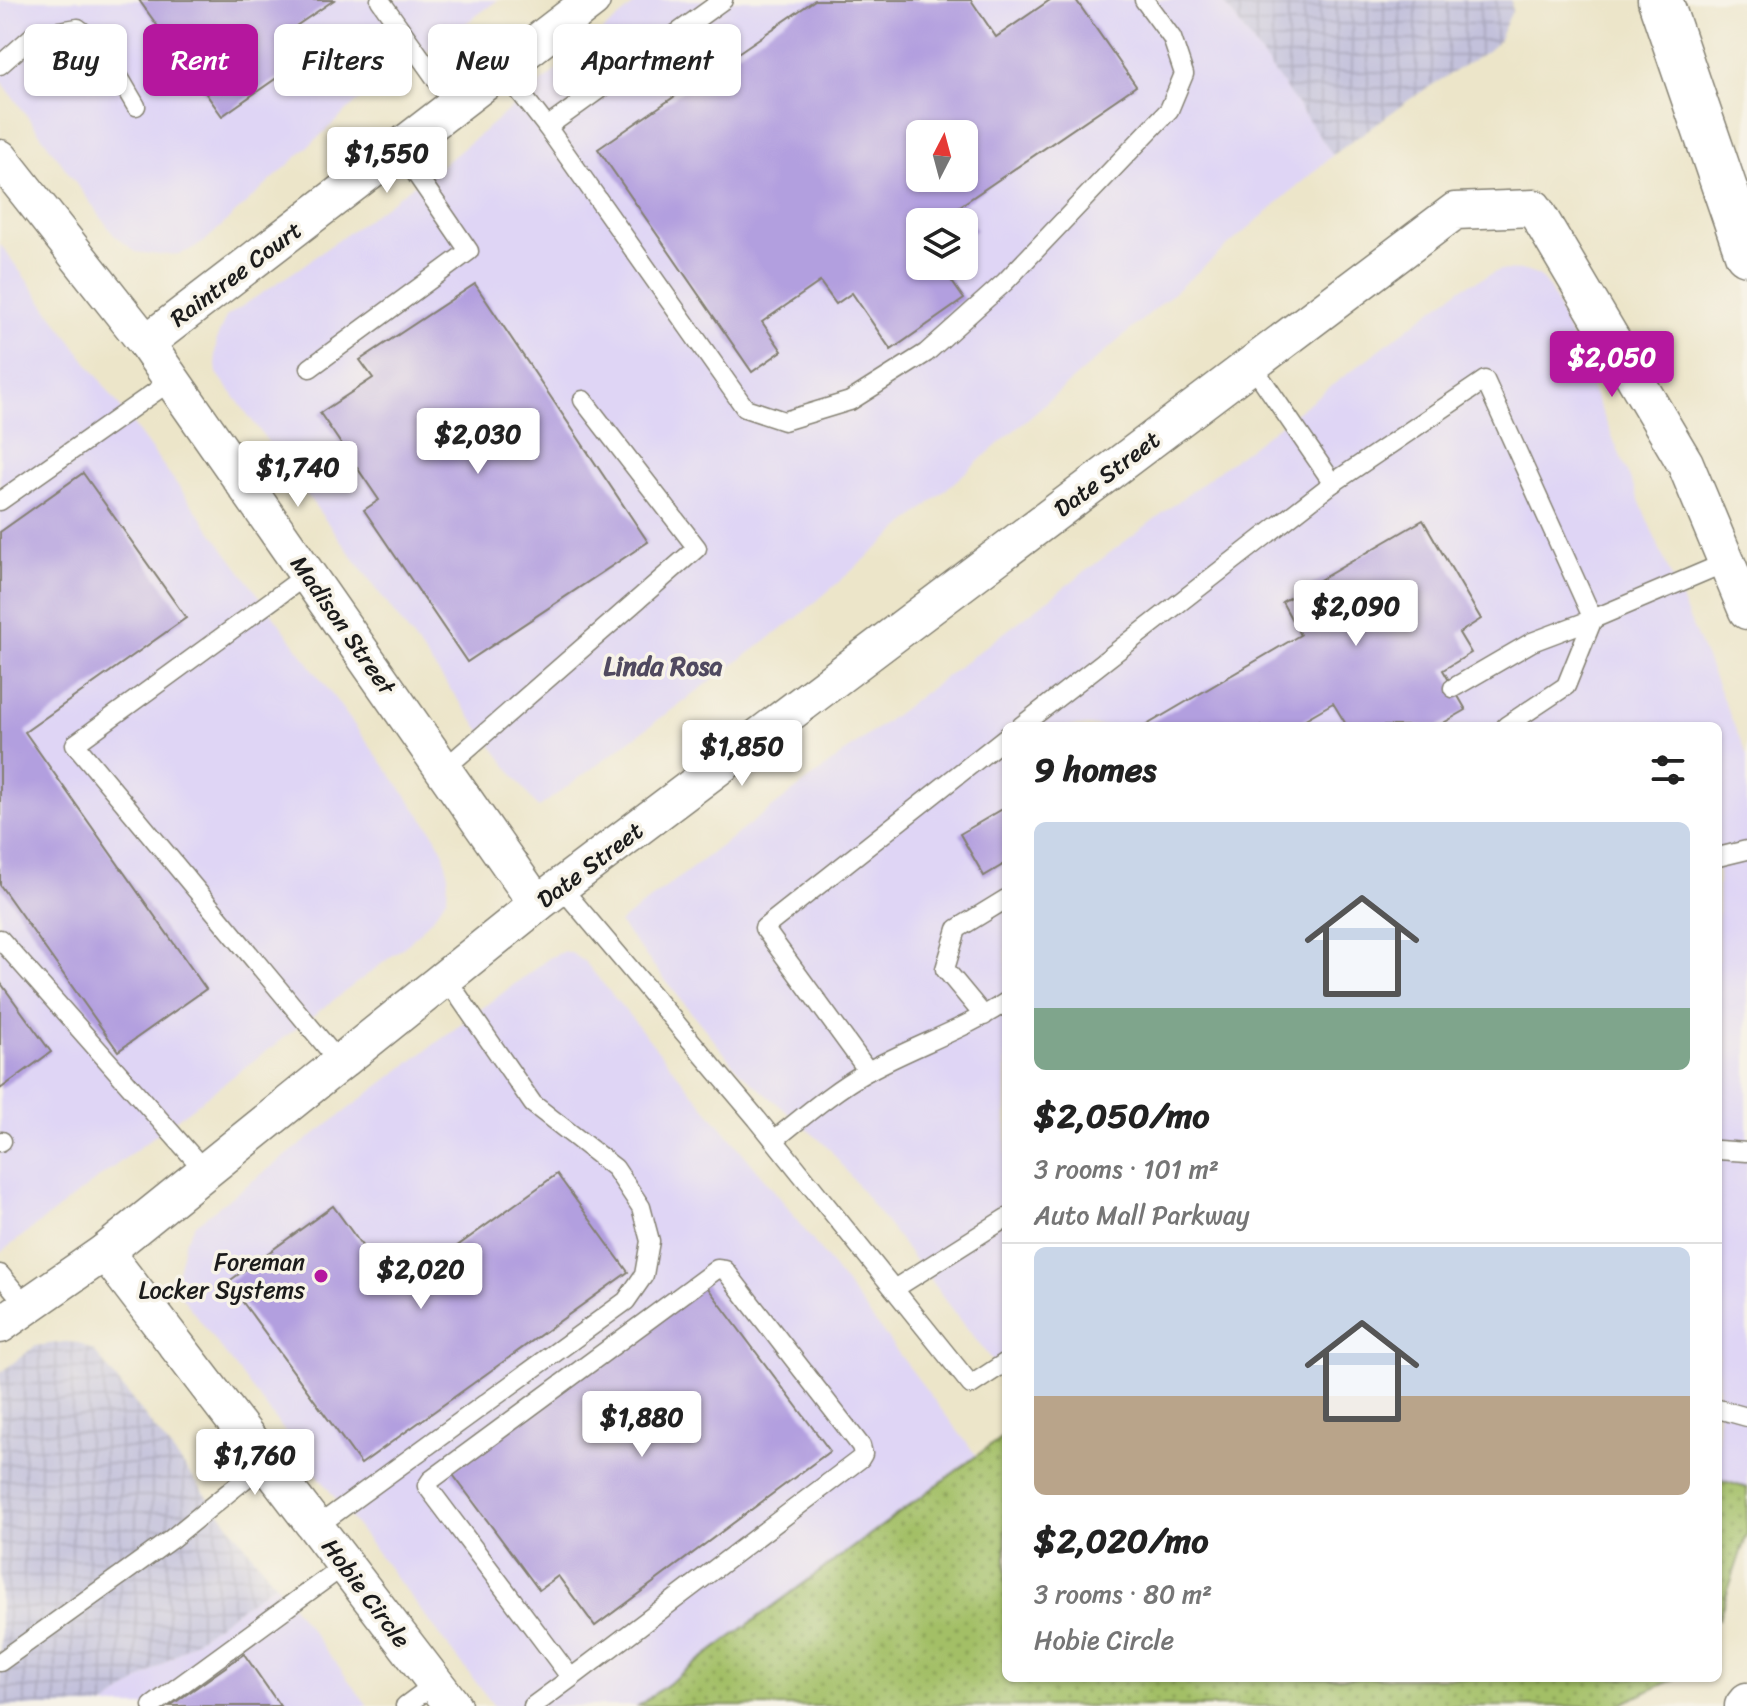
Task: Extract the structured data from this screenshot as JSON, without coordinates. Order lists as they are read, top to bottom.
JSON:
{
  "streets": {
    "street": [
      "Raintree Court",
      "Date Street",
      "Madison Street",
      "Hobie Circle"
    ]
  },
  "crossings": [
    ["Raintree Court", "Madison Street"],
    ["Date Street", "Madison Street"],
    ["Date Street", "Hobie Circle"]
  ],
  "districts": ["Linda Rosa"],
  "places": ["Foreman Locker Systems"],
  "north": "top",
  "page": {
    "chip": [
      "Buy",
      "Rent",
      "Filters",
      "New",
      "Apartment"
    ],
    "price": [
      "$1,550",
      "$2,050",
      "$2,030",
      "$1,740",
      "$2,090",
      "$1,850",
      "$2,020",
      "$1,880",
      "$1,760"
    ],
    "heading": "9 homes",
    "list": [
      {
        "name": "$2,050/mo",
        "note": "3 rooms · 101 m² · Auto Mall Parkway"
      },
      {
        "name": "$2,020/mo",
        "note": "3 rooms · 80 m² · Hobie Circle"
      }
    ]
  }
}
